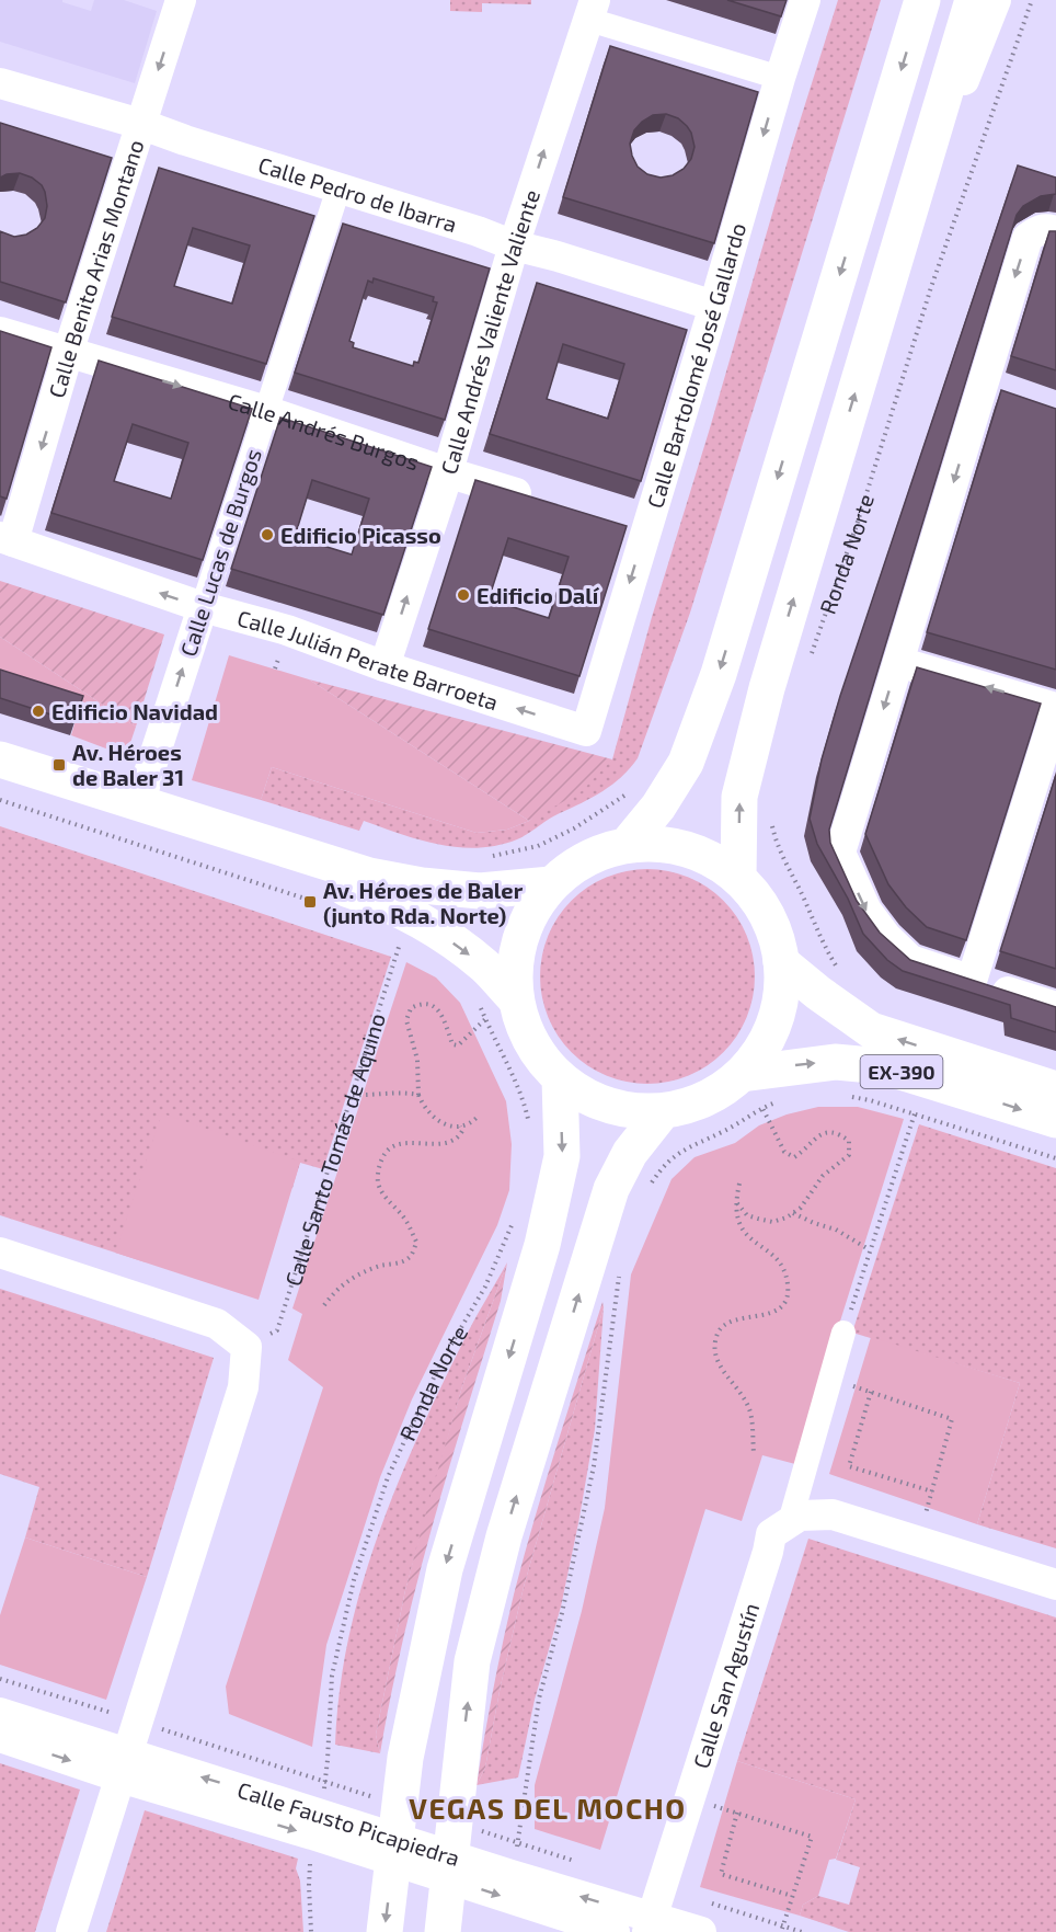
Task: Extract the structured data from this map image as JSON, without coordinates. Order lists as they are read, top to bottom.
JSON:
{
  "streets": {
    "main road": ["Ronda Norte", "EX-390"],
    "street": [
      "Calle Pedro de Ibarra",
      "Calle Benito Arias Montano",
      "Calle Andrés Valiente Valiente",
      "Calle Bartolomé José Gallardo",
      "Calle Andrés Burgos",
      "Calle Lucas de Burgos",
      "Calle Julián Perate Barroeta",
      "Calle San Agustín",
      "Calle Fausto Picapiedra"
    ],
    "path": ["Calle Santo Tomás de Aquino"]
  },
  "crossings": [
    ["Calle Pedro de Ibarra", "Calle Benito Arias Montano"],
    ["Calle Pedro de Ibarra", "Calle Andrés Valiente Valiente"],
    ["Calle Pedro de Ibarra", "Calle Bartolomé José Gallardo"],
    ["Calle Pedro de Ibarra", "Calle Lucas de Burgos"],
    ["Calle Benito Arias Montano", "Calle Andrés Burgos"],
    ["Calle Benito Arias Montano", "Calle Julián Perate Barroeta"],
    ["Calle Andrés Valiente Valiente", "Calle Andrés Burgos"],
    ["Calle Andrés Valiente Valiente", "Calle Julián Perate Barroeta"],
    ["Calle Bartolomé José Gallardo", "Calle Julián Perate Barroeta"],
    ["Calle Andrés Burgos", "Calle Lucas de Burgos"],
    ["Calle Lucas de Burgos", "Calle Julián Perate Barroeta"],
    ["Ronda Norte", "Calle Fausto Picapiedra"],
    ["Calle San Agustín", "Calle Fausto Picapiedra"]
  ],
  "one_way": [
    "Calle Benito Arias Montano",
    "Calle Andrés Valiente Valiente",
    "Calle Bartolomé José Gallardo",
    "Calle Andrés Burgos",
    "Calle Julián Perate Barroeta"
  ],
  "districts": ["VEGAS DEL MOCHO"],
  "places": {
    "other": ["Edificio Picasso", "Edificio Dalí", "Edificio Navidad"],
    "transit": ["Av. Héroes de Baler 31", "Av. Héroes de Baler (junto Rda. Norte)"]
  }
}
